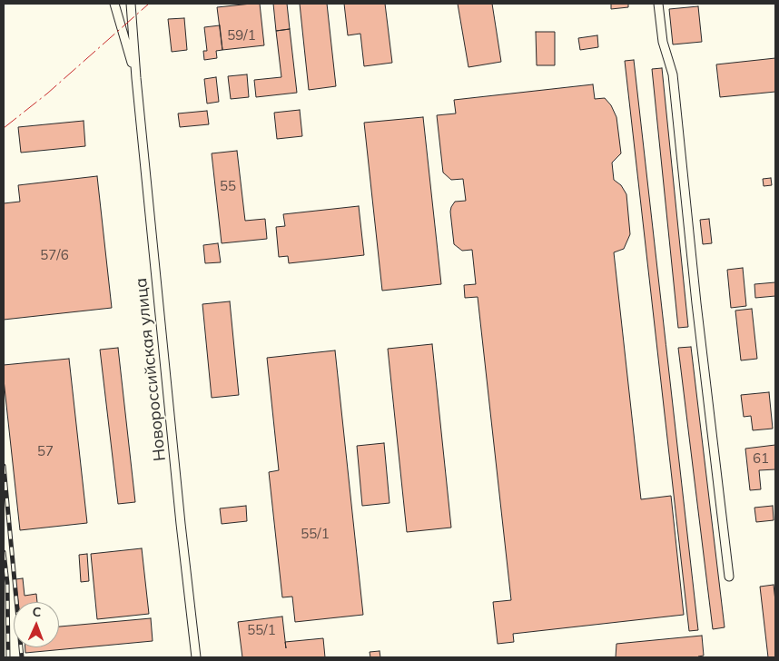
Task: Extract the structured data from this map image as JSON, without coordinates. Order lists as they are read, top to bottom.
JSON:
{
  "streets": {
    "street": ["Новороссийская улица"]
  },
  "house_numbers": [
    "59/1",
    "55",
    "57/6",
    "57",
    "61",
    "55/1",
    "55/1"
  ],
  "north": "top"
}
